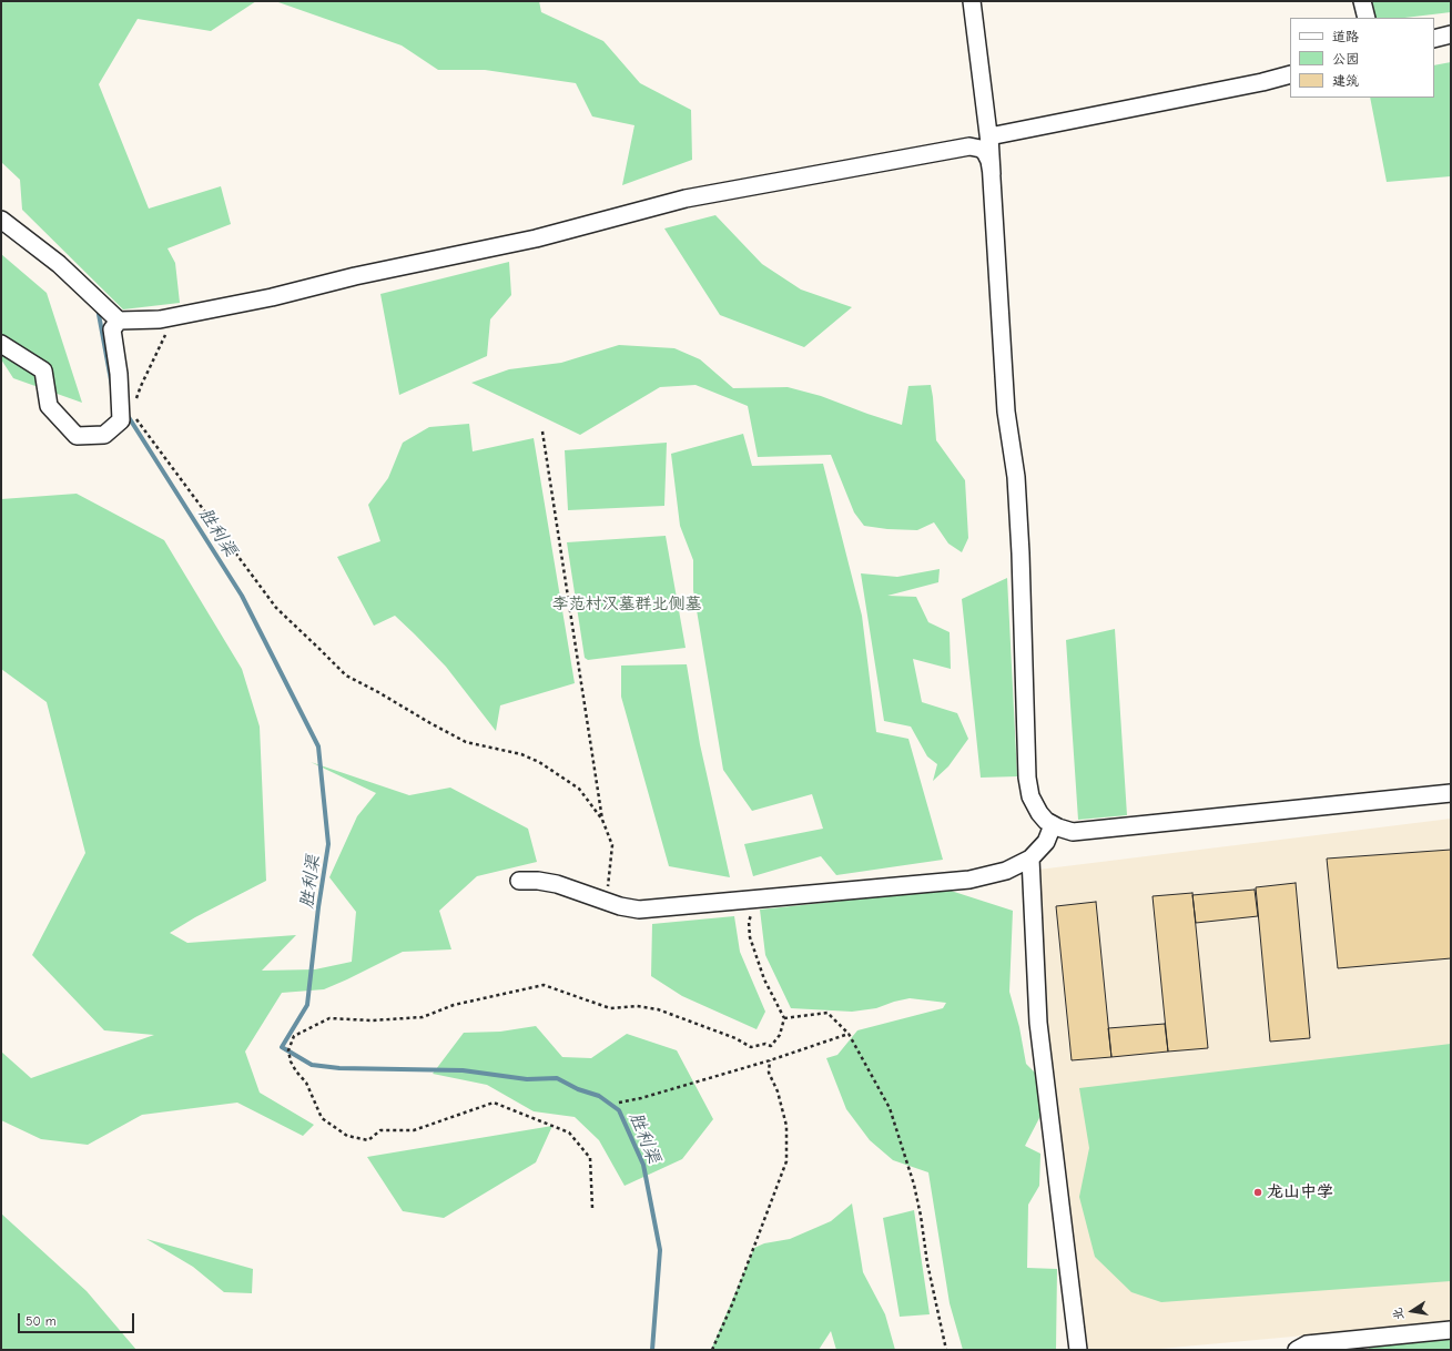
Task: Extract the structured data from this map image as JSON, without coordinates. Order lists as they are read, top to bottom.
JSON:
{
  "water": ["胜利渠"],
  "parks": ["李范村汉墓群北侧墓"],
  "places": ["龙山中学"],
  "legend": ["道路", "公园", "建筑"],
  "scale_bar": "50 m",
  "north": "left"
}
